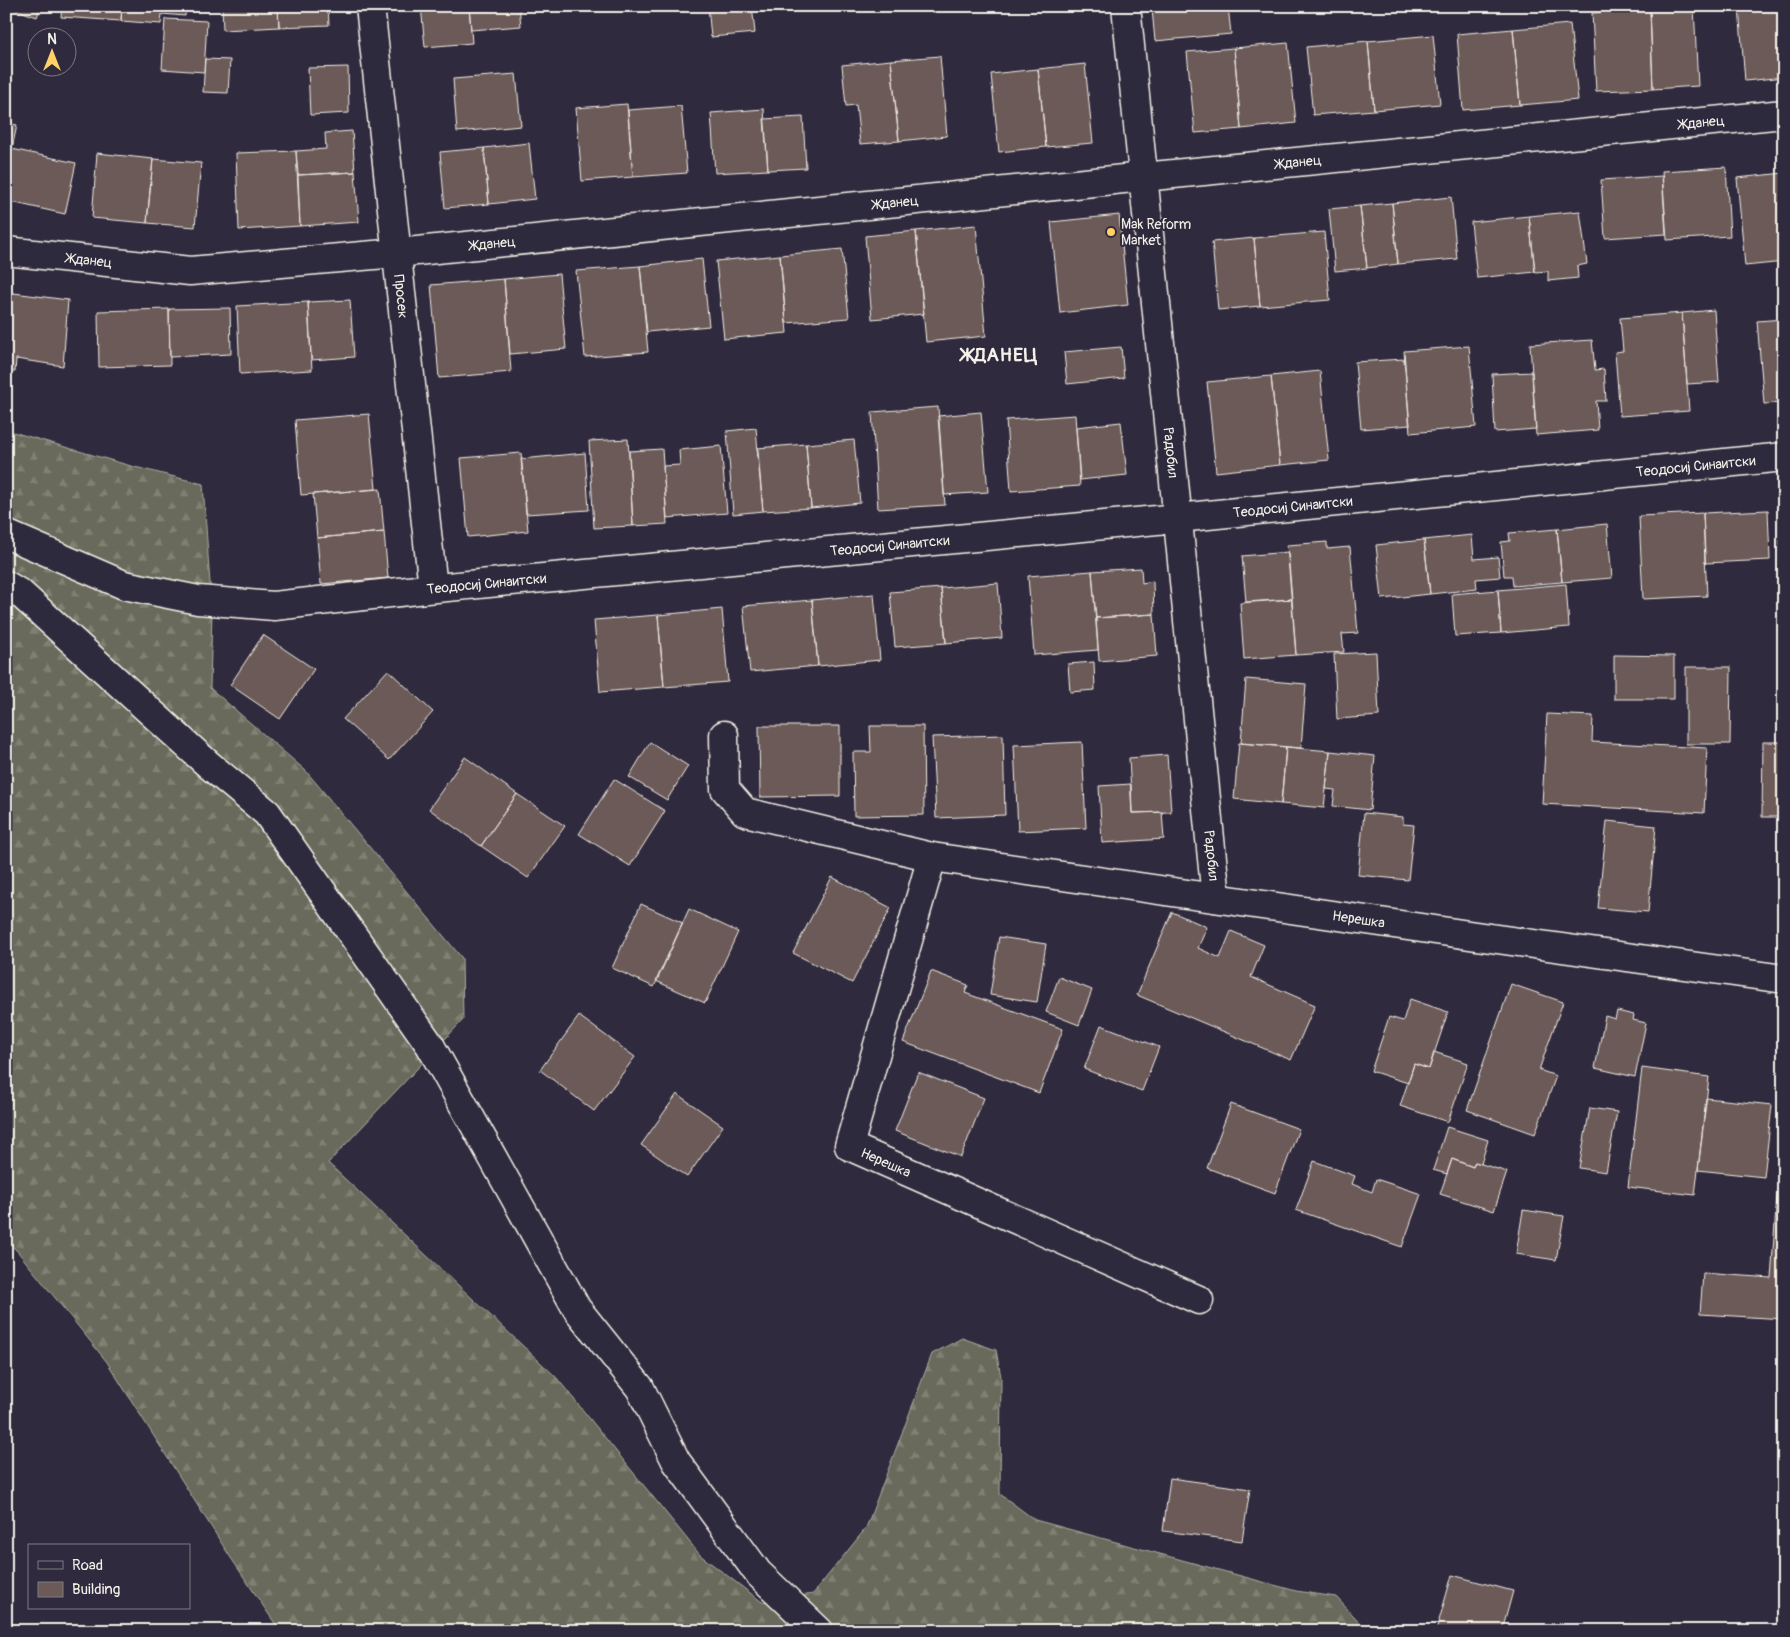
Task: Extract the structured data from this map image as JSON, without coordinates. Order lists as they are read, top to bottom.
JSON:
{
  "streets": {
    "street": [
      "Жданец",
      "Просек",
      "Радобил",
      "Теодосиј Синаитски",
      "Нерешка"
    ]
  },
  "crossings": [
    ["Жданец", "Просек"],
    ["Жданец", "Радобил"],
    ["Просек", "Теодосиј Синаитски"],
    ["Радобил", "Теодосиј Синаитски"],
    ["Радобил", "Нерешка"]
  ],
  "districts": ["ЖДАНЕЦ"],
  "places": ["Mak Reform Market"],
  "legend": ["Road", "Building"],
  "north": "top"
}
